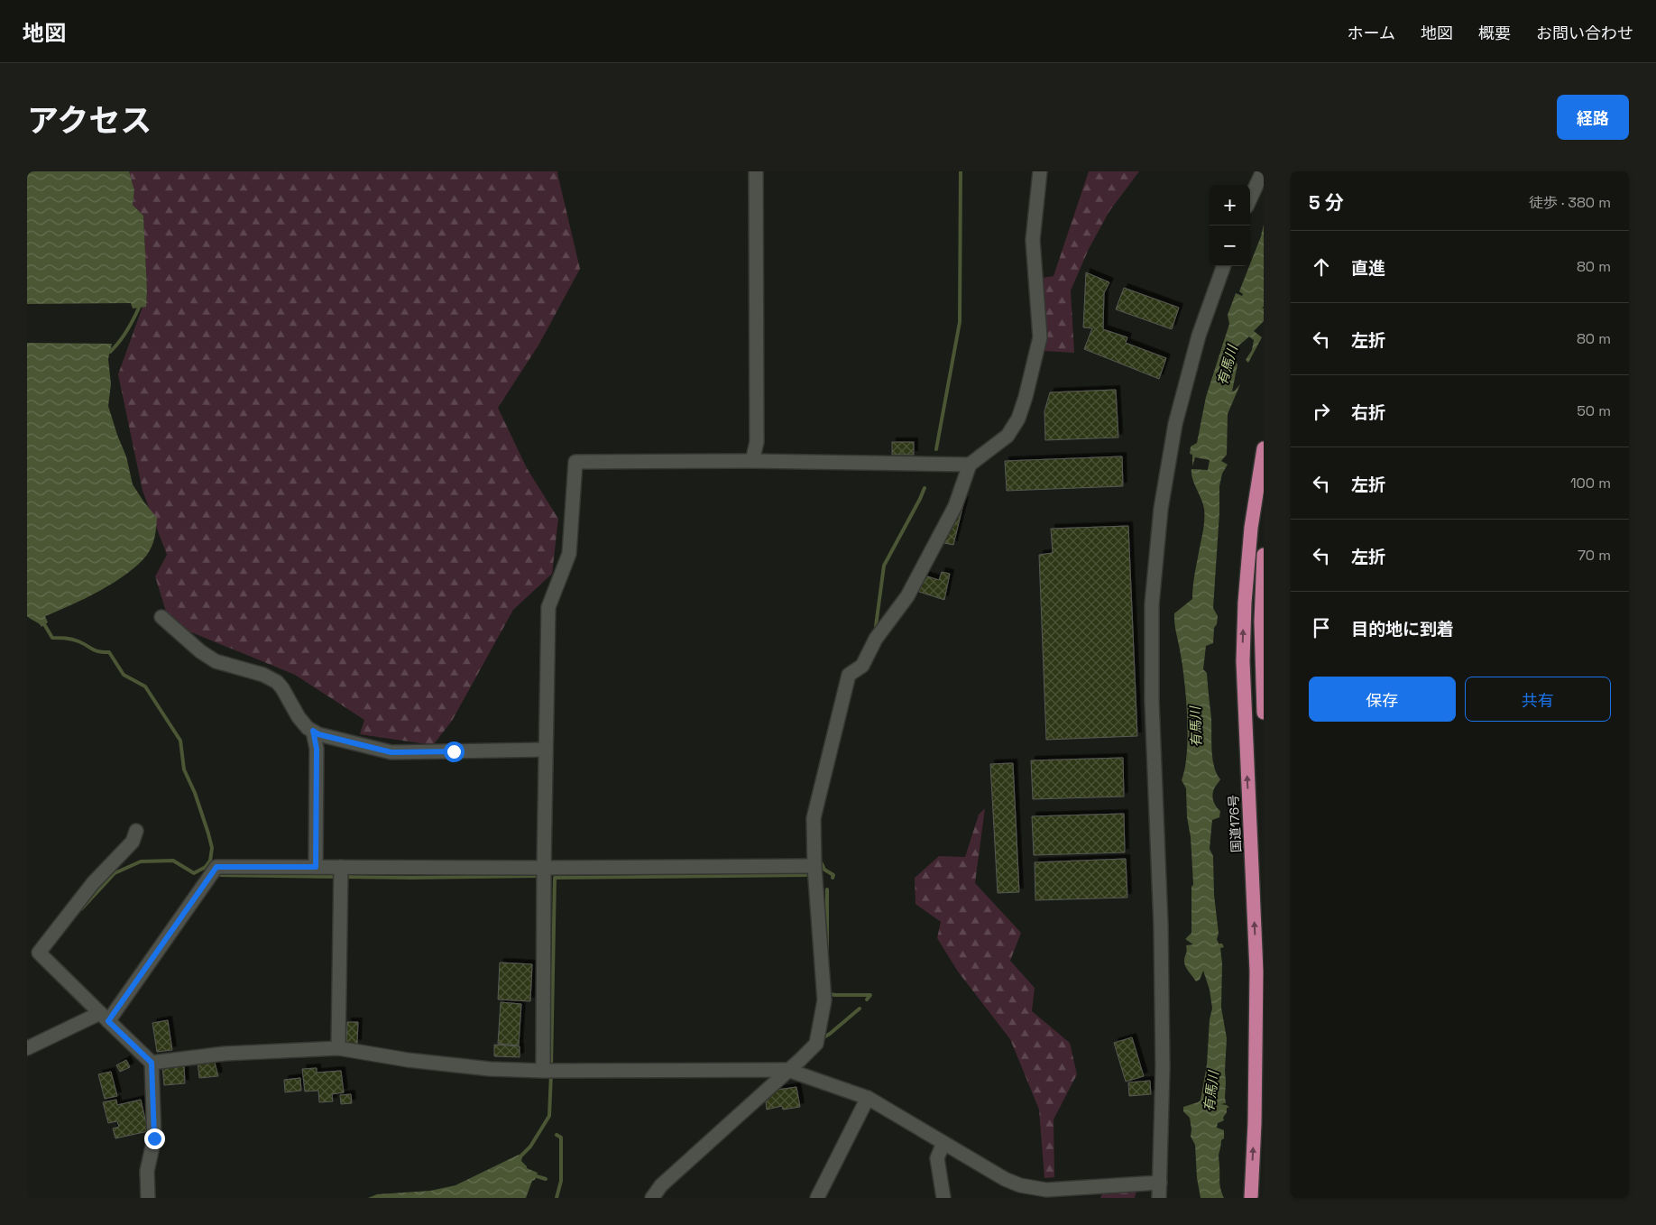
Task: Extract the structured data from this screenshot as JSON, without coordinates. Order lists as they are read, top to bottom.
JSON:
{
  "streets": {
    "highway": ["国道176号"]
  },
  "one_way": ["国道176号"],
  "water": ["有馬川"],
  "page": {
    "header": "地図",
    "nav": [
      "ホーム",
      "地図",
      "概要",
      "お問い合わせ"
    ],
    "title": "アクセス",
    "buttons": [
      "経路",
      ["保存", "共有"]
    ],
    "heading": ["5 分", "徒歩 · 380 m"],
    "map_buttons": ["+", "−"],
    "list": [
      ["直進", "80 m"],
      ["左折", "80 m"],
      ["右折", "50 m"],
      ["左折", "100 m"],
      ["左折", "70 m"],
      "目的地に到着"
    ]
  }
}
